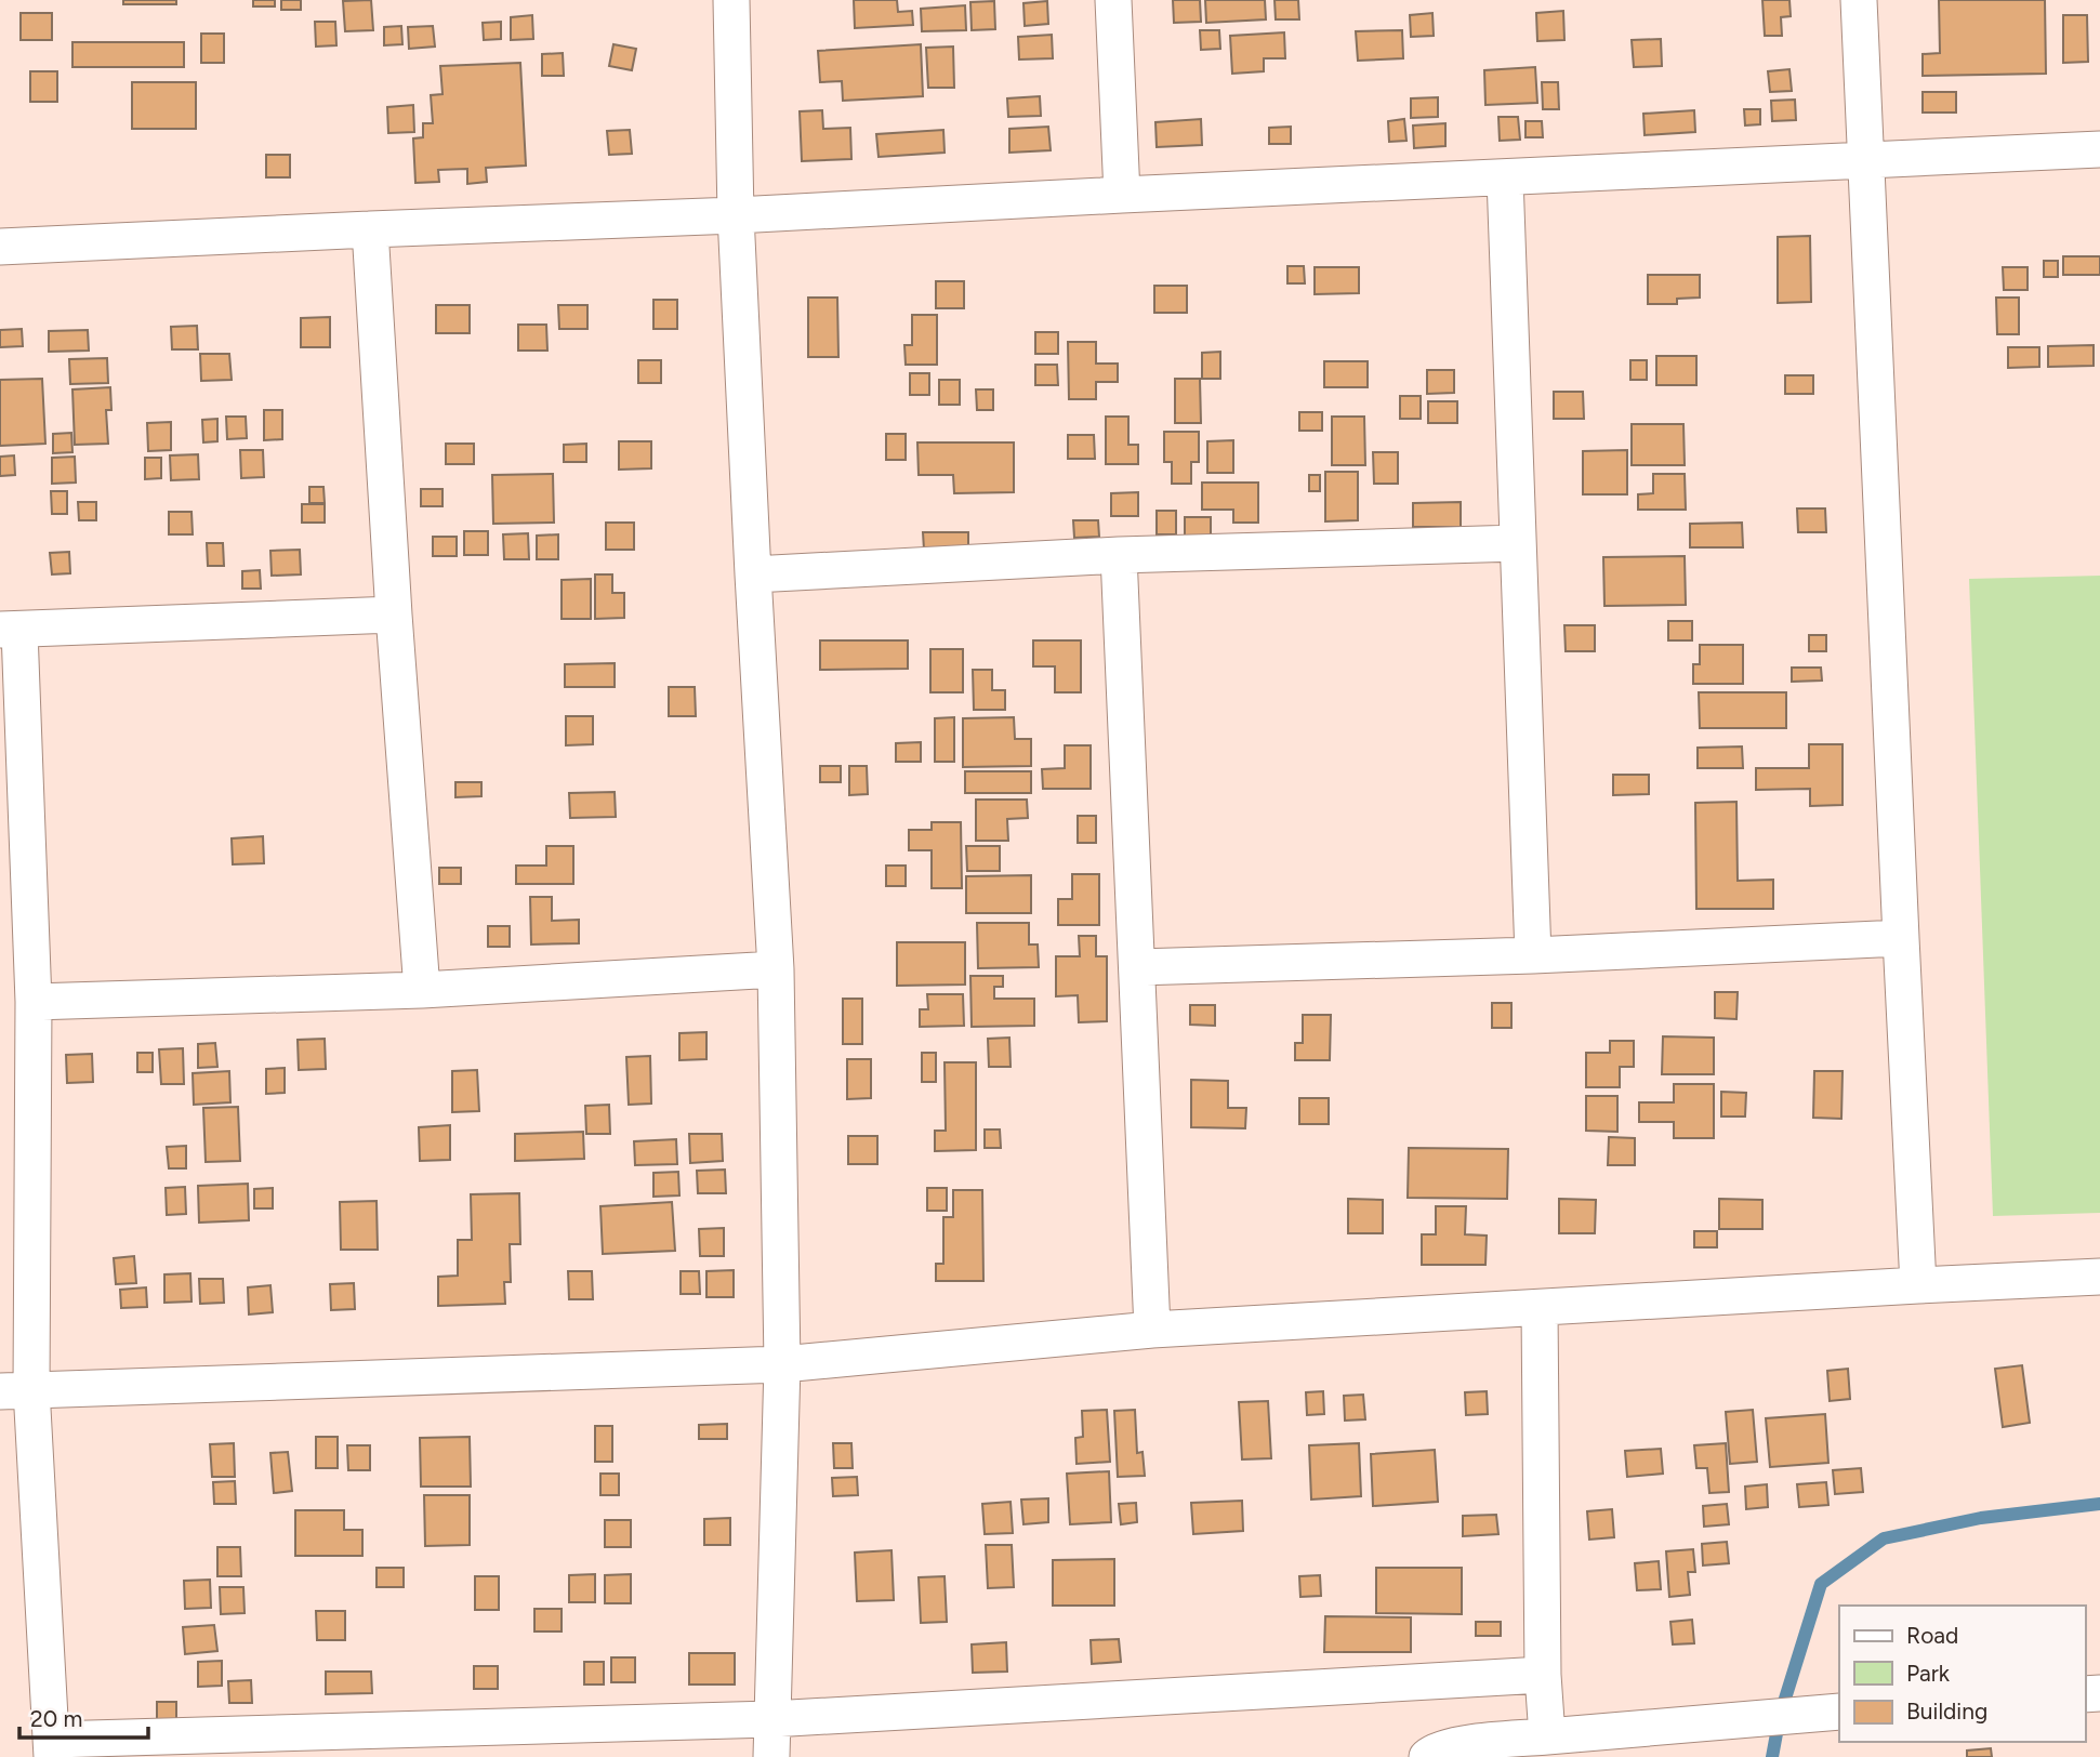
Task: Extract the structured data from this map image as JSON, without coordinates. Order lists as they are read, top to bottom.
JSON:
{
  "legend": ["Road", "Park", "Building"],
  "scale_bar": "20 m"
}
